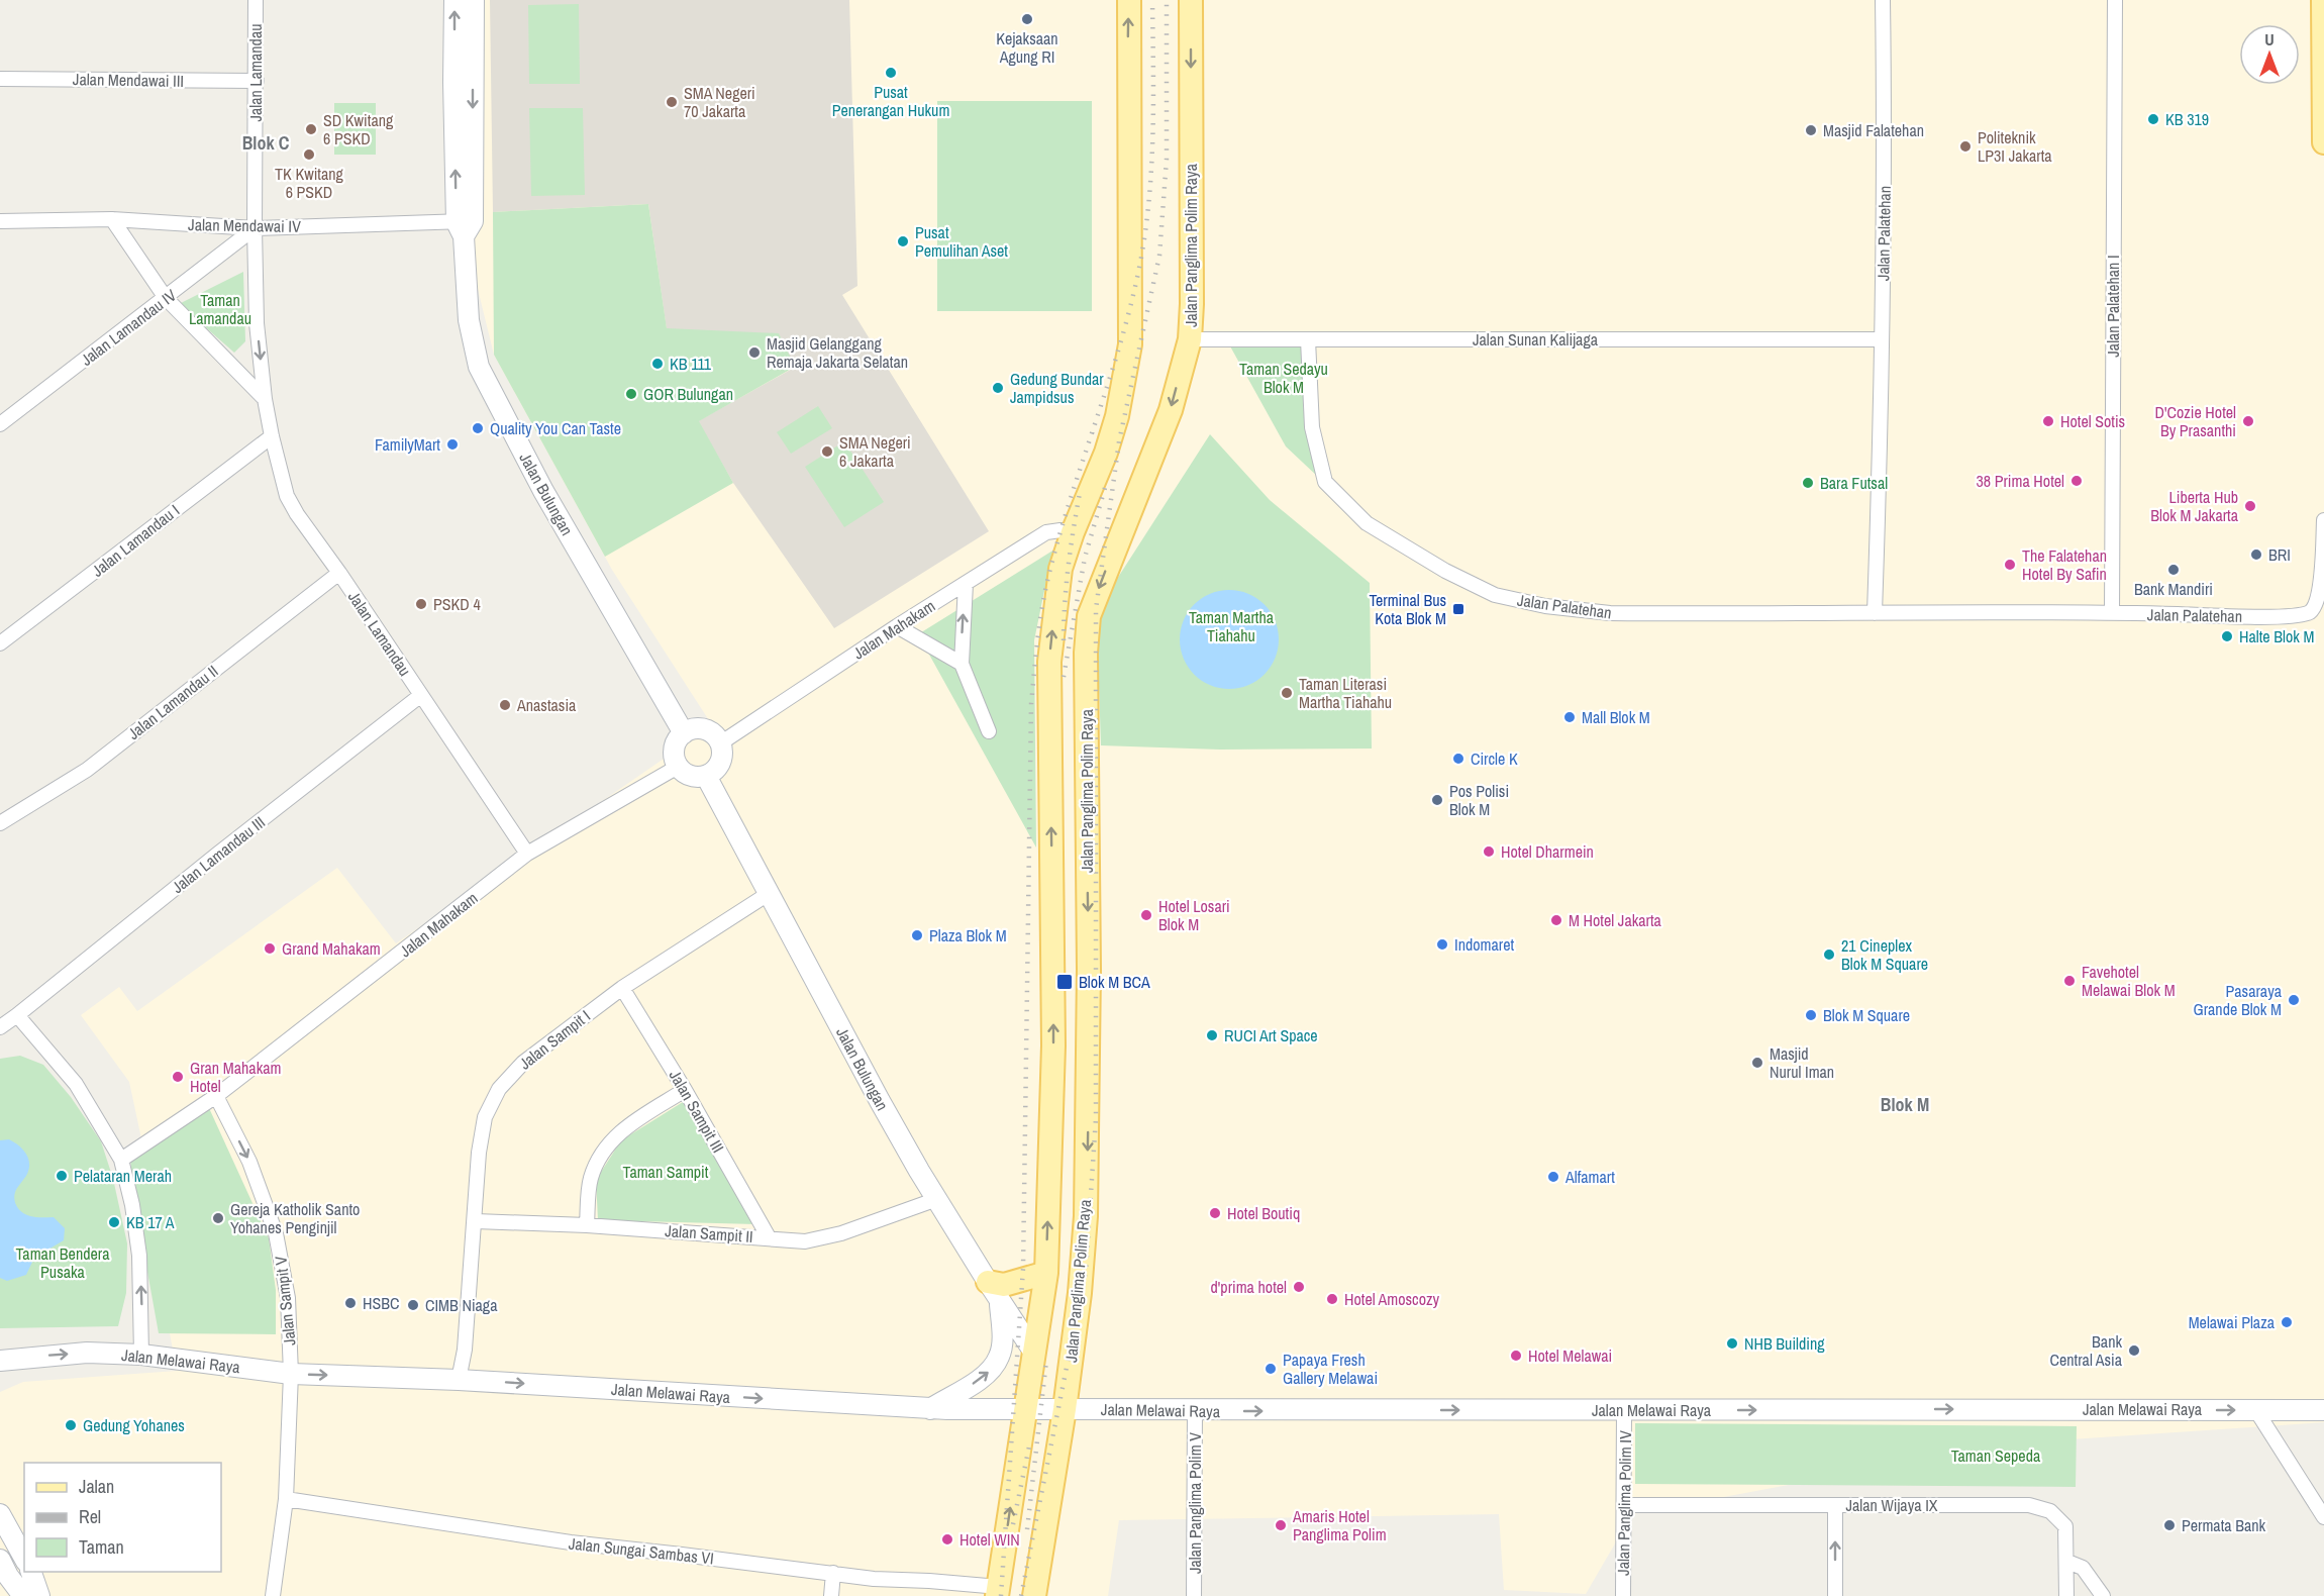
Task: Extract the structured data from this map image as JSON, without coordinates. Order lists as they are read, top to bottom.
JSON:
{
  "streets": {
    "main road": ["Jalan Panglima Polim Raya", "Jalan Bulungan", "Jalan Melawai Raya"],
    "street": [
      "Jalan Lamandau",
      "Jalan Mendawai III",
      "Jalan Mendawai IV",
      "Jalan Palatehan",
      "Jalan Palatehan I",
      "Jalan Lamandau IV",
      "Jalan Sunan Kalijaga",
      "Jalan Lamandau I",
      "Jalan Mahakam",
      "Jalan Lamandau II",
      "Jalan Lamandau III",
      "Jalan Sampit I",
      "Jalan Sampit III",
      "Jalan Sampit II",
      "Jalan Sampit V",
      "Jalan Panglima Polim V",
      "Jalan Panglima Polim IV",
      "Jalan Wijaya IX",
      "Jalan Sungai Sambas VI"
    ]
  },
  "crossings": [
    ["Jalan Lamandau", "Jalan Mendawai III"],
    ["Jalan Lamandau", "Jalan Mendawai IV"],
    ["Jalan Lamandau", "Jalan Lamandau IV"],
    ["Jalan Lamandau", "Jalan Lamandau I"],
    ["Jalan Lamandau", "Jalan Mahakam"],
    ["Jalan Lamandau", "Jalan Lamandau II"],
    ["Jalan Lamandau", "Jalan Lamandau III"],
    ["Jalan Mendawai IV", "Jalan Lamandau IV"],
    ["Jalan Mendawai IV", "Jalan Bulungan"],
    ["Jalan Palatehan", "Jalan Palatehan I"],
    ["Jalan Palatehan", "Jalan Sunan Kalijaga"],
    ["Jalan Panglima Polim Raya", "Jalan Sunan Kalijaga"],
    ["Jalan Panglima Polim Raya", "Jalan Bulungan"],
    ["Jalan Panglima Polim Raya", "Jalan Mahakam"],
    ["Jalan Panglima Polim Raya", "Jalan Melawai Raya"],
    ["Jalan Panglima Polim Raya", "Jalan Sungai Sambas VI"],
    ["Jalan Bulungan", "Jalan Mahakam"],
    ["Jalan Bulungan", "Jalan Sampit I"],
    ["Jalan Bulungan", "Jalan Sampit II"],
    ["Jalan Mahakam", "Jalan Sampit V"],
    ["Jalan Sampit I", "Jalan Sampit III"],
    ["Jalan Sampit I", "Jalan Sampit II"],
    ["Jalan Sampit I", "Jalan Melawai Raya"],
    ["Jalan Sampit III", "Jalan Sampit II"],
    ["Jalan Sampit V", "Jalan Melawai Raya"],
    ["Jalan Sampit V", "Jalan Sungai Sambas VI"],
    ["Jalan Melawai Raya", "Jalan Panglima Polim V"],
    ["Jalan Melawai Raya", "Jalan Panglima Polim IV"],
    ["Jalan Panglima Polim IV", "Jalan Wijaya IX"]
  ],
  "one_way": ["Jalan Sampit V", "Jalan Melawai Raya"],
  "districts": ["Blok C", "Blok M"],
  "parks": [
    "Taman Lamandau",
    "Taman Sedayu Blok M",
    "Taman Martha Tiahahu",
    "Taman Sampit",
    "Taman Bendera Pusaka",
    "Taman Sepeda"
  ],
  "places": {
    "other": [
      "Kejaksaan Agung RI",
      "Pusat Penerangan Hukum",
      "SMA Negeri 70 Jakarta",
      "KB 319",
      "SD Kwitang 6 PSKD",
      "Masjid Falatehan",
      "Politeknik LP3I Jakarta",
      "TK Kwitang 6 PSKD",
      "Pusat Pemulihan Aset",
      "Masjid Gelanggang Remaja Jakarta Selatan",
      "KB 111",
      "Gedung Bundar Jampidsus",
      "GOR Bulungan",
      "Hotel Sotis",
      "D'Cozie Hotel By Prasanthi",
      "Quality You Can Taste",
      "FamilyMart",
      "SMA Negeri 6 Jakarta",
      "38 Prima Hotel",
      "Bara Futsal",
      "Liberta Hub Blok M Jakarta",
      "BRI",
      "The Falatehan Hotel By Safin",
      "Bank Mandiri",
      "PSKD 4",
      "Halte Blok M",
      "Taman Literasi Martha Tiahahu",
      "Anastasia",
      "Mall Blok M",
      "Circle K",
      "Pos Polisi Blok M",
      "Hotel Dharmein",
      "Hotel Losari Blok M",
      "M Hotel Jakarta",
      "Plaza Blok M",
      "Indomaret",
      "Grand Mahakam",
      "21 Cineplex Blok M Square",
      "Favehotel Melawai Blok M",
      "Pasaraya Grande Blok M",
      "Blok M Square",
      "RUCI Art Space",
      "Masjid Nurul Iman",
      "Gran Mahakam Hotel",
      "Pelataran Merah",
      "Alfamart",
      "Hotel Boutiq",
      "Gereja Katholik Santo Yohanes Penginjil",
      "KB 17 A",
      "d'prima hotel",
      "Hotel Amoscozy",
      "HSBC",
      "CIMB Niaga",
      "Melawai Plaza",
      "NHB Building",
      "Bank Central Asia",
      "Hotel Melawai",
      "Papaya Fresh Gallery Melawai",
      "Gedung Yohanes",
      "Amaris Hotel Panglima Polim",
      "Permata Bank",
      "Hotel WIN"
    ],
    "transit": ["Terminal Bus Kota Blok M", "Blok M BCA"]
  },
  "legend": ["Jalan", "Rel", "Taman"],
  "north": "top"
}
